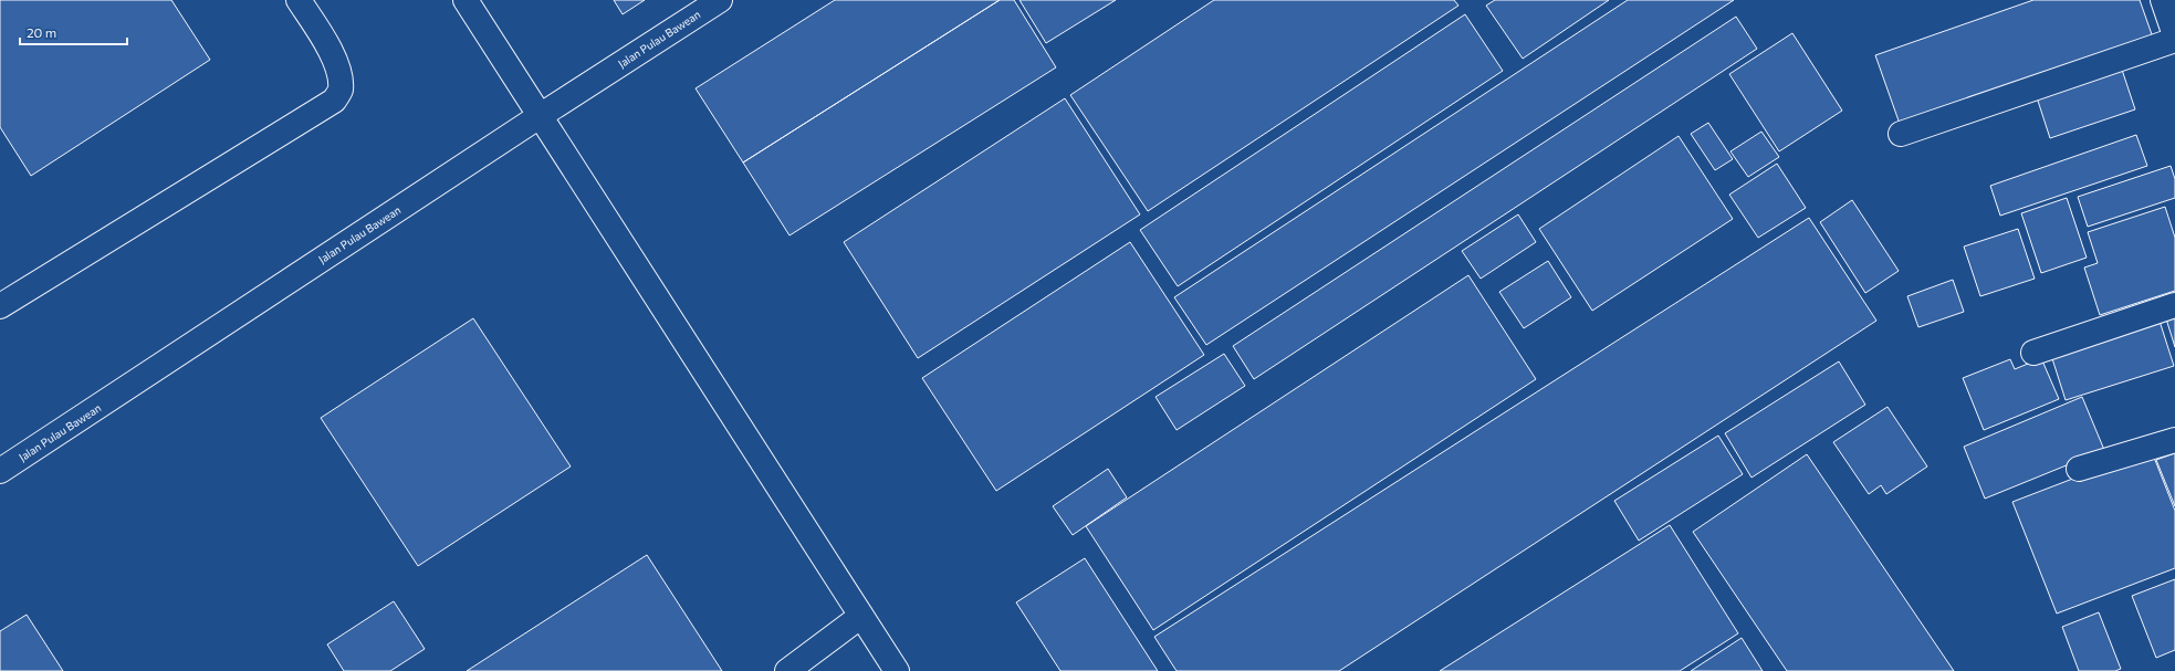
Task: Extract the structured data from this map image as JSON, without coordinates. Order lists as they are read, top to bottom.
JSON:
{
  "streets": {
    "street": ["Jalan Pulau Bawean"]
  },
  "scale_bar": "20 m"
}
